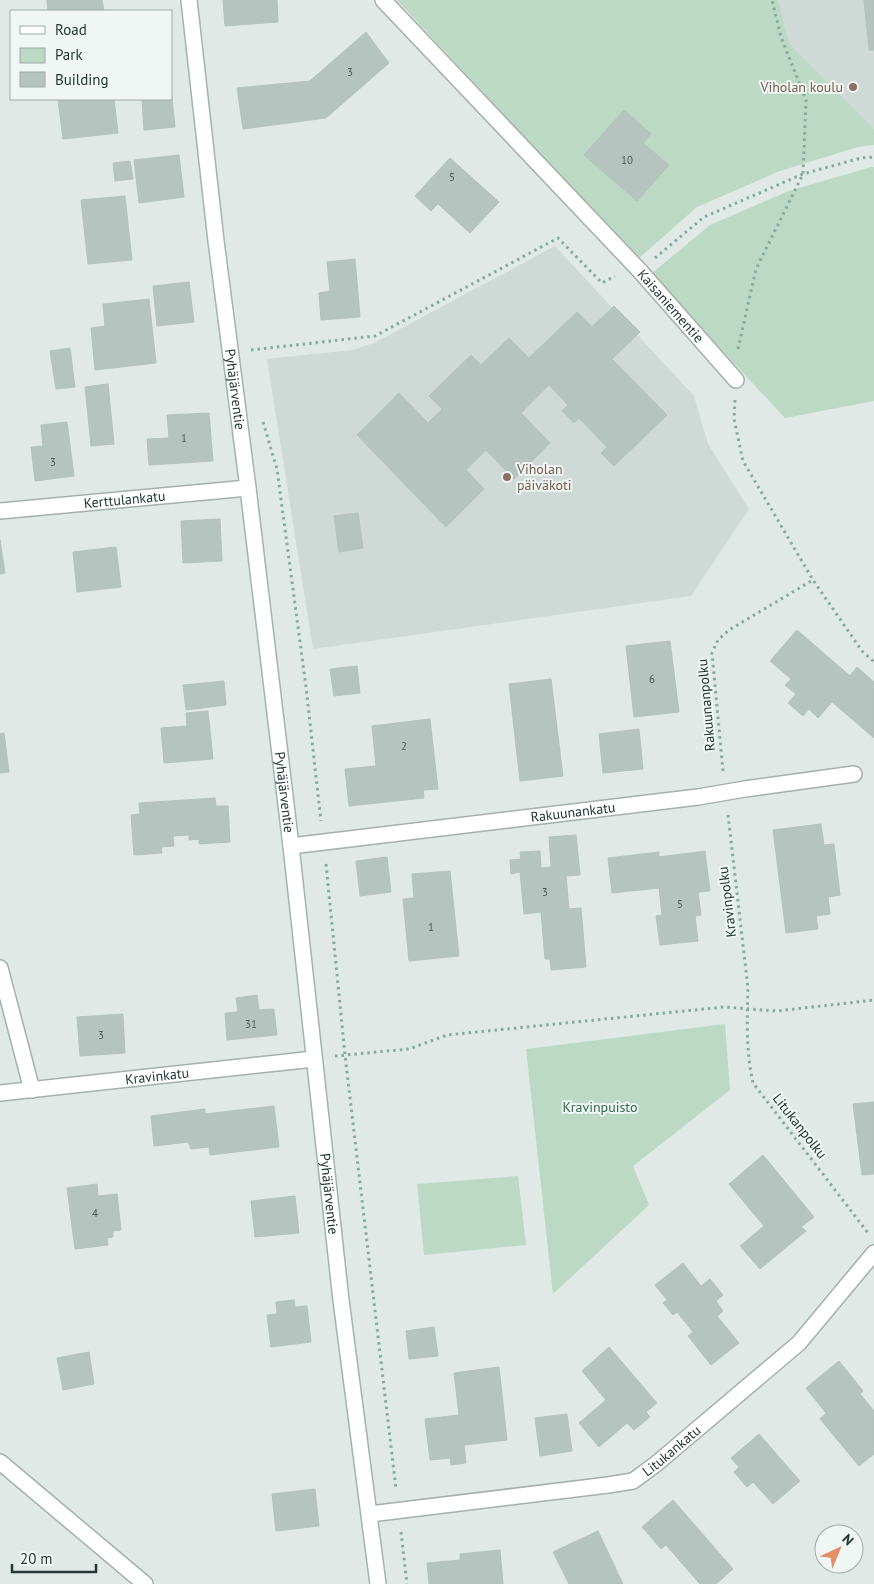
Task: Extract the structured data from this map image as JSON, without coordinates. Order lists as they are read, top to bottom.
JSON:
{
  "streets": {
    "street": [
      "Kaisaniementie",
      "Pyhäjärventie",
      "Kerttulankatu",
      "Rakuunankatu",
      "Kravinkatu",
      "Litukankatu"
    ],
    "path": ["Rakuunanpolku", "Kravinpolku", "Litukanpolku"]
  },
  "crossings": [
    ["Pyhäjärventie", "Kerttulankatu"],
    ["Pyhäjärventie", "Rakuunankatu"],
    ["Pyhäjärventie", "Kravinkatu"],
    ["Pyhäjärventie", "Litukankatu"],
    ["Rakuunanpolku", "Rakuunankatu"],
    ["Rakuunanpolku", "Kravinpolku"],
    ["Rakuunankatu", "Kravinpolku"],
    ["Kravinpolku", "Litukanpolku"]
  ],
  "parks": ["Kravinpuisto"],
  "places": ["Viholan koulu", "Viholan päiväkoti"],
  "house_numbers": [
    "3",
    "10",
    "5",
    "1",
    "3",
    "6",
    "2",
    "3",
    "5",
    "1",
    "31",
    "3",
    "4"
  ],
  "legend": ["Road", "Park", "Building"],
  "scale_bar": "20 m",
  "north": "top right"
}
